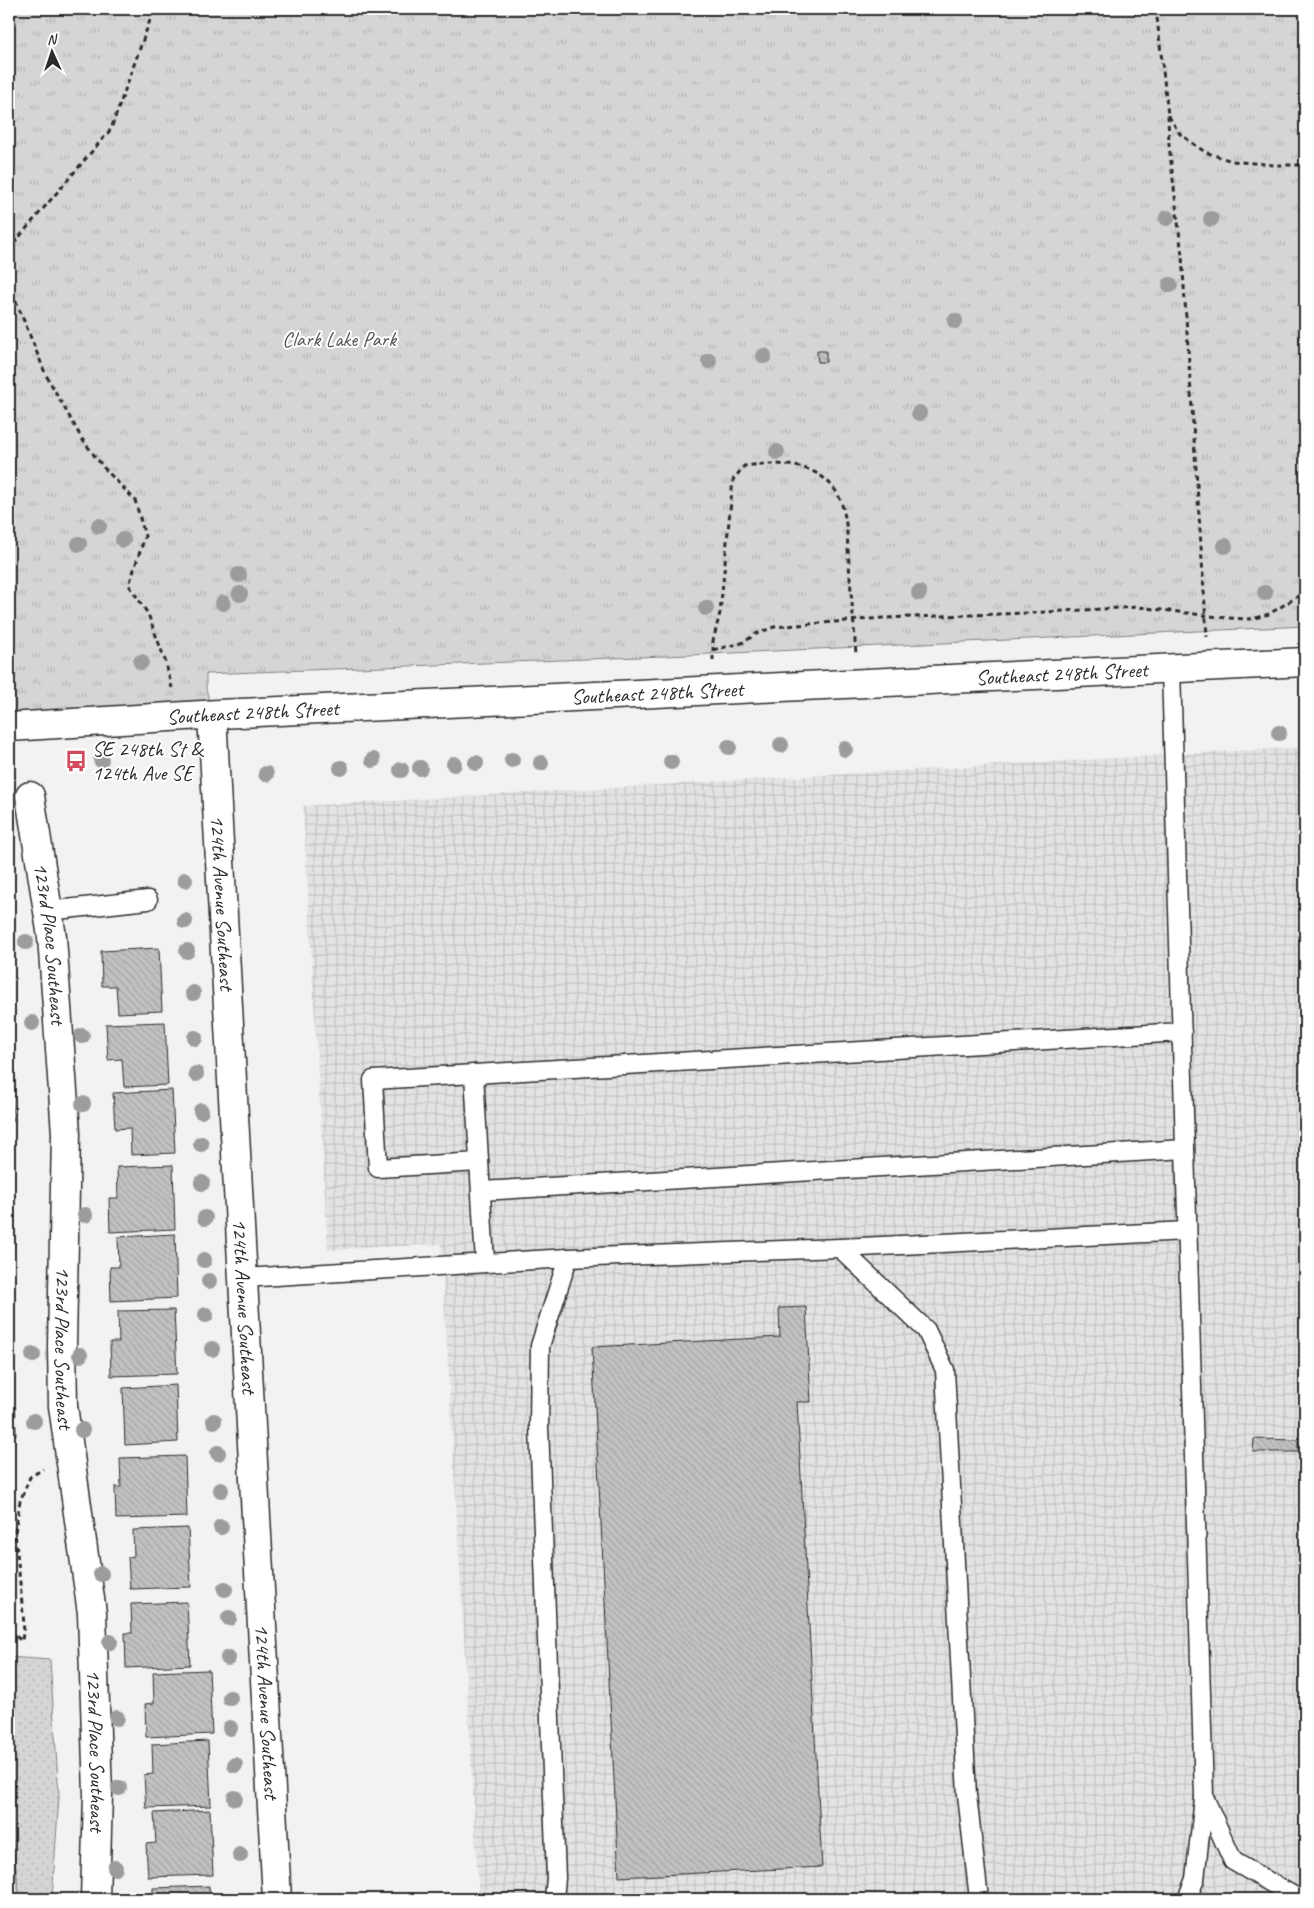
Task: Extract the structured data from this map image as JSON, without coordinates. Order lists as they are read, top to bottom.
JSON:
{
  "streets": {
    "street": ["Southeast 248th Street", "124th Avenue Southeast", "123rd Place Southeast"]
  },
  "crossings": [
    ["Southeast 248th Street", "124th Avenue Southeast"]
  ],
  "parks": ["Clark Lake Park"],
  "places": {
    "bus stop": ["SE 248th St & 124th Ave SE"]
  },
  "north": "top"
}
